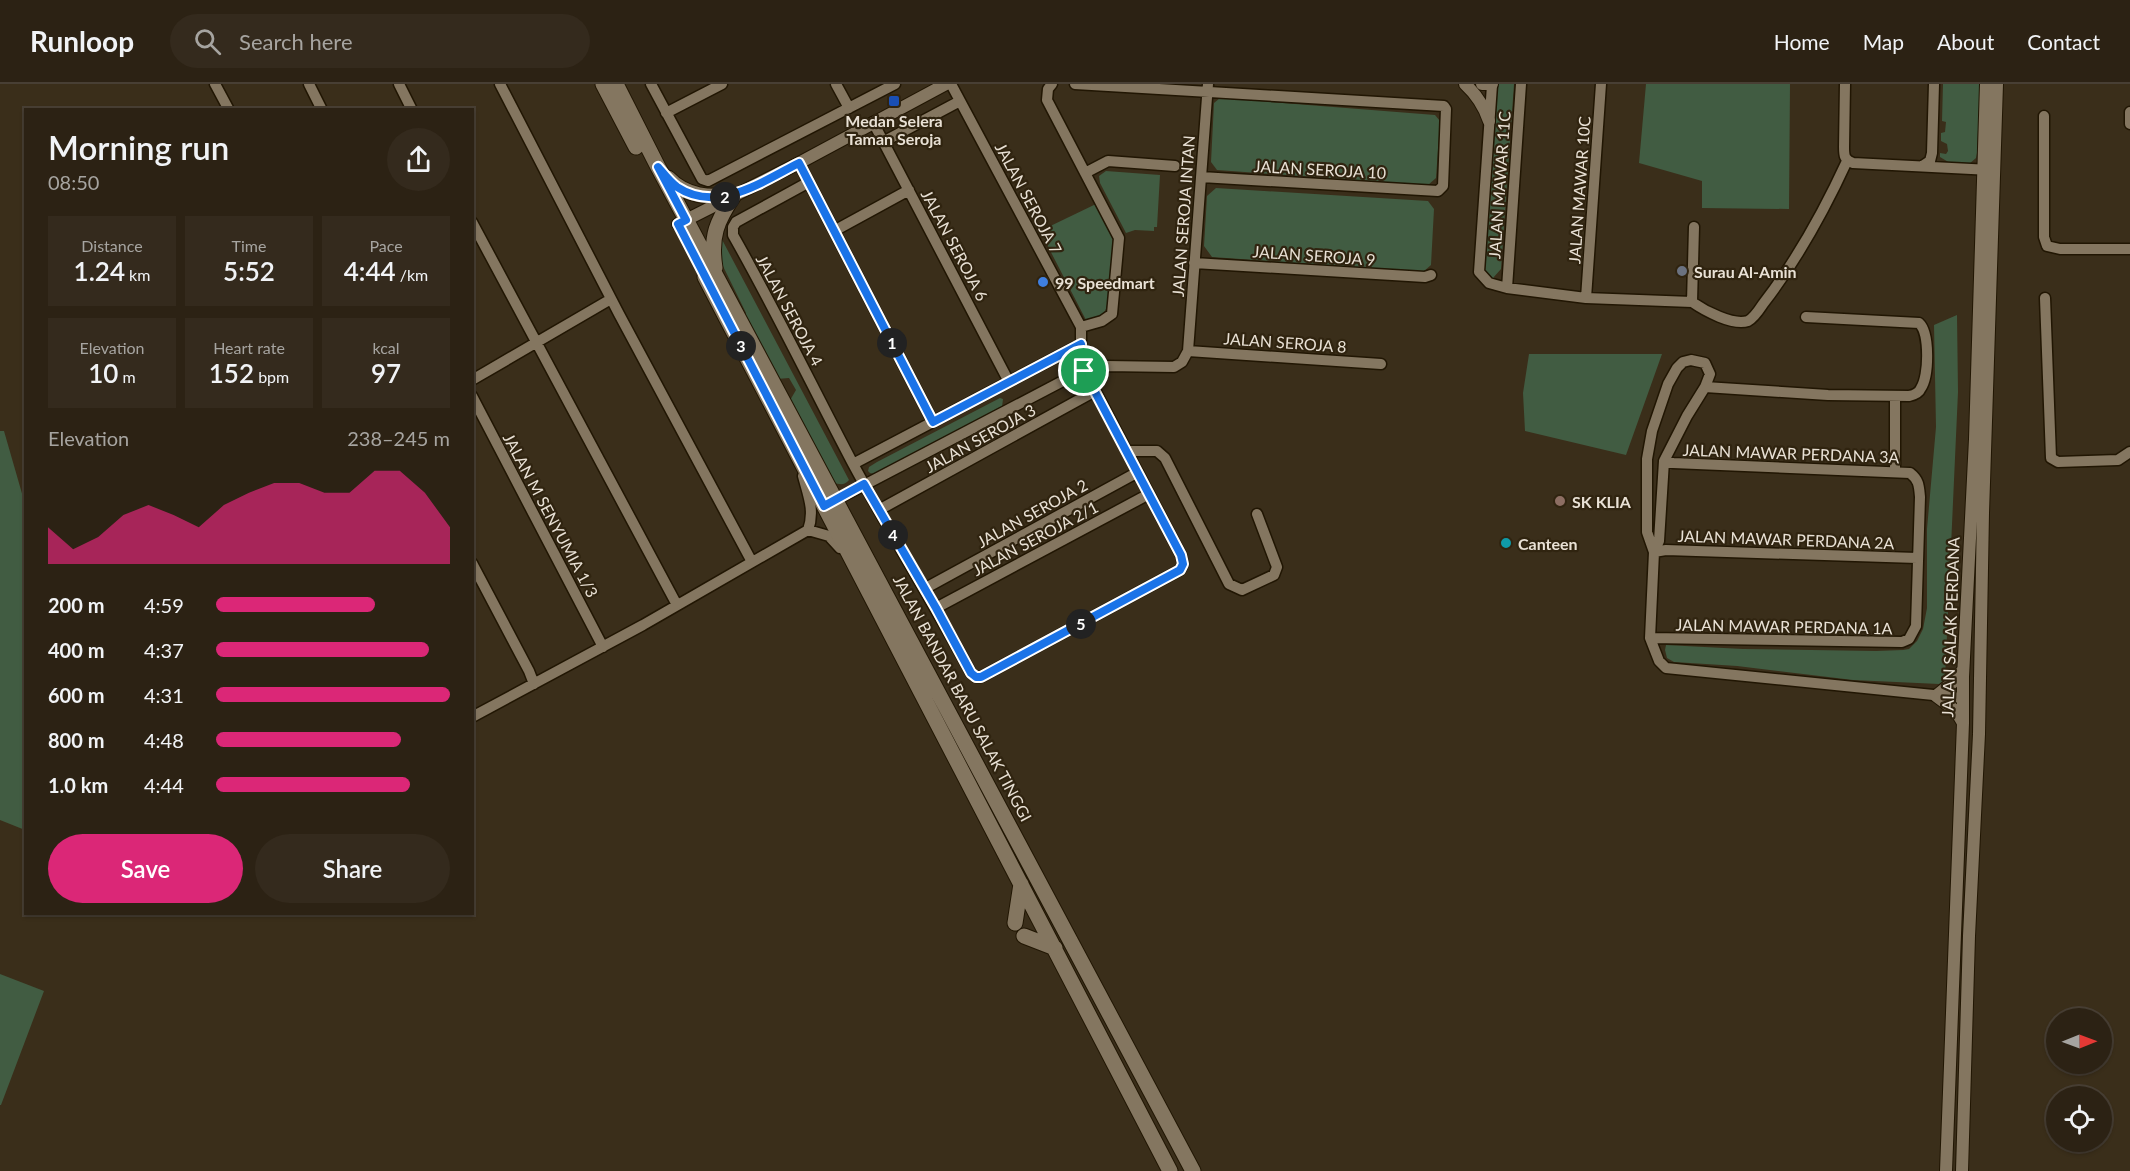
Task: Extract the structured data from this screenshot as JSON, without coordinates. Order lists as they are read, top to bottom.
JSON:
{
  "streets": {
    "main road": ["JALAN BANDAR BARU SALAK TINGGI"],
    "street": [
      "JALAN SEROJA 10",
      "JALAN MAWAR 11C",
      "JALAN MAWAR 10C",
      "JALAN SEROJA 7",
      "JALAN SEROJA INTAN",
      "JALAN SEROJA 6",
      "JALAN SEROJA 9",
      "JALAN SEROJA 4",
      "JALAN SEROJA 8",
      "JALAN SEROJA 3",
      "JALAN MAWAR PERDANA 3A",
      "JALAN SEROJA 2",
      "JALAN M SENYUMIA 1/3",
      "JALAN SEROJA 2/1",
      "JALAN MAWAR PERDANA 2A",
      "JALAN MAWAR PERDANA 1A",
      "JALAN SALAK PERDANA"
    ]
  },
  "crossings": [
    ["JALAN SEROJA 10", "JALAN SEROJA INTAN"],
    ["JALAN SEROJA INTAN", "JALAN SEROJA 9"],
    ["JALAN SEROJA INTAN", "JALAN SEROJA 8"],
    ["JALAN SEROJA 4", "JALAN SEROJA 3"],
    ["JALAN SEROJA 4", "JALAN SEROJA 2"],
    ["JALAN SEROJA 4", "JALAN SEROJA 2/1"],
    ["JALAN MAWAR PERDANA 3A", "JALAN MAWAR PERDANA 2A"],
    ["JALAN MAWAR PERDANA 3A", "JALAN MAWAR PERDANA 1A"],
    ["JALAN MAWAR PERDANA 2A", "JALAN MAWAR PERDANA 1A"]
  ],
  "places": {
    "transit": ["Medan Selera Taman Seroja"],
    "other": [
      "Surau Al-Amin",
      "99 Speedmart",
      "SK KLIA",
      "Canteen"
    ]
  },
  "north": "right",
  "page": {
    "header": "Runloop",
    "search": "Search here",
    "nav": [
      "Home",
      "Map",
      "About",
      "Contact"
    ],
    "heading": ["Morning run", "08:50"],
    "pins": [
      "2",
      "1",
      "3",
      "4",
      "5"
    ],
    "stats": [
      ["Distance", "1.24 km"],
      ["Time", "5:52"],
      ["Pace", "4:44 /km"],
      ["Elevation", "10 m"],
      ["Heart rate", "152 bpm"],
      ["kcal", "97"]
    ],
    "chart": ["Elevation", "238–245 m"],
    "list": [
      {
        "name": "200 m",
        "note": "4:59"
      },
      {
        "name": "400 m",
        "note": "4:37"
      },
      {
        "name": "600 m",
        "note": "4:31"
      },
      {
        "name": "800 m",
        "note": "4:48"
      },
      {
        "name": "1.0 km",
        "note": "4:44"
      }
    ],
    "buttons": ["Save", "Share"]
  }
}
